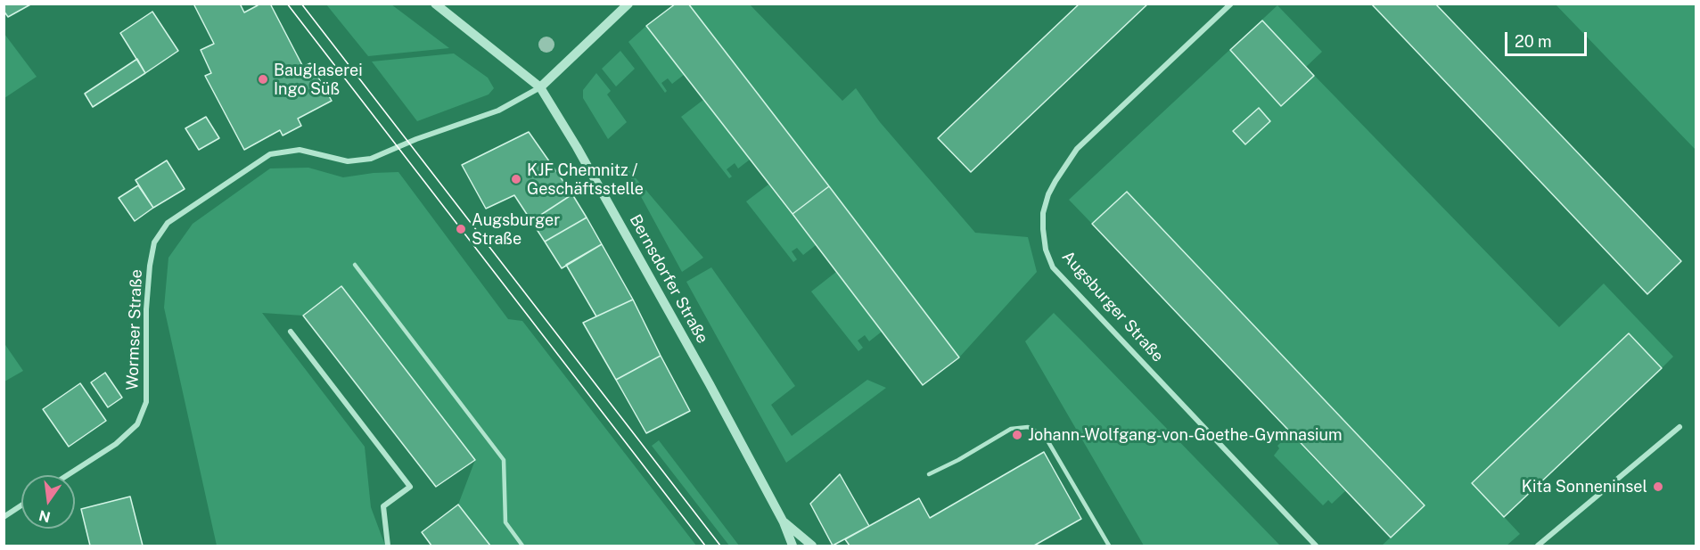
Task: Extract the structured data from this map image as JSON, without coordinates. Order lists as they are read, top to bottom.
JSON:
{
  "streets": {
    "street": ["Bernsdorfer Straße", "Augsburger Straße", "Wormser Straße"]
  },
  "crossings": [
    ["Bernsdorfer Straße", "Wormser Straße"]
  ],
  "places": [
    "Bauglaserei Ingo Süß",
    "KJF Chemnitz / Geschäftsstelle",
    "Augsburger Straße",
    "Johann-Wolfgang-von-Goethe-Gymnasium",
    "Kita Sonneninsel"
  ],
  "scale_bar": "20 m",
  "north": "bottom"
}
